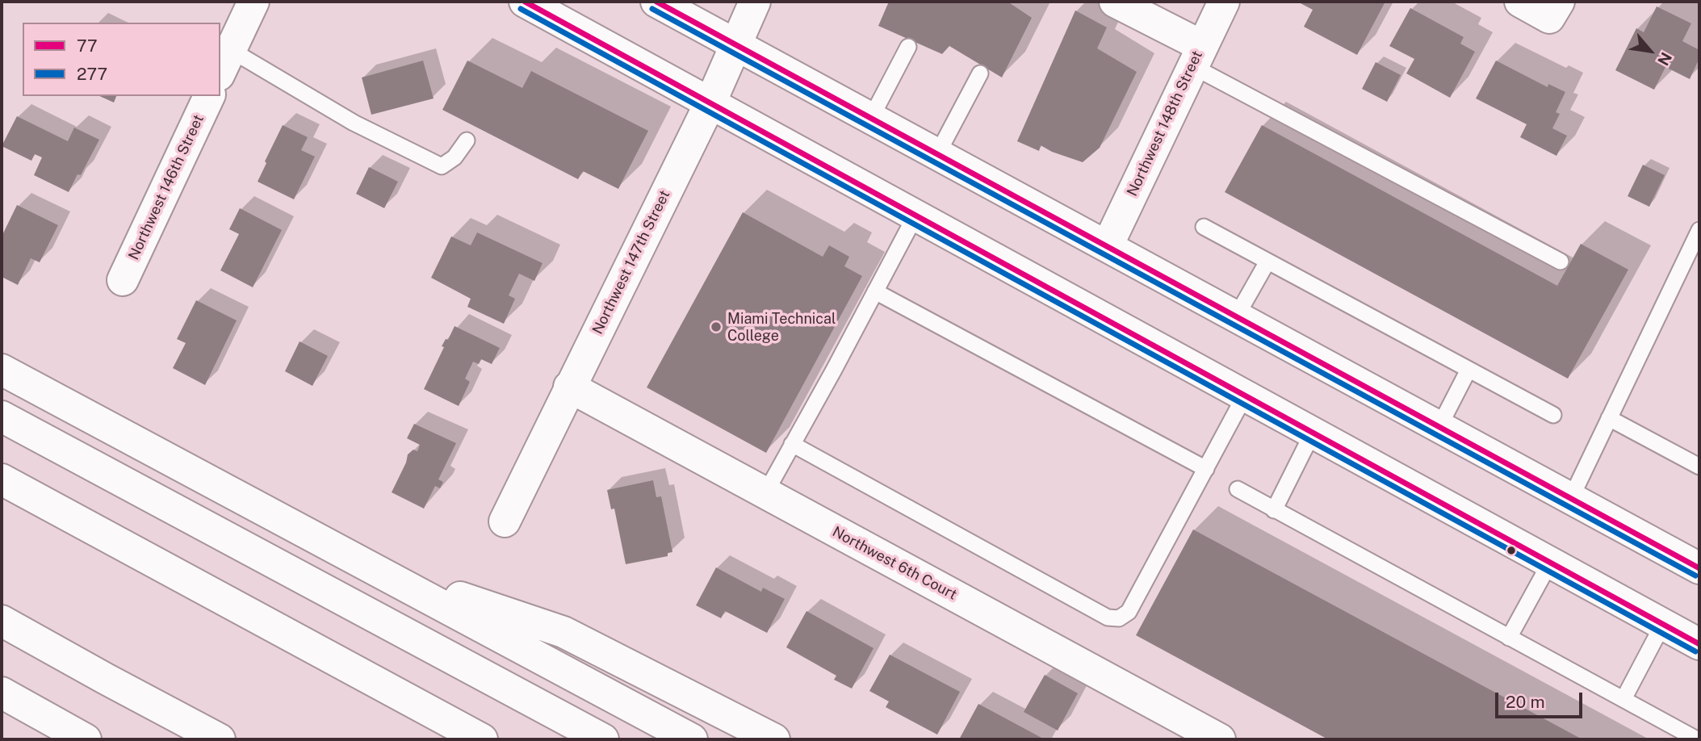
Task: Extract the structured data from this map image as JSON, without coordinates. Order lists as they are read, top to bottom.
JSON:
{
  "streets": {
    "main road": [
      "Northwest 148th Street",
      "Northwest 146th Street",
      "Northwest 147th Street",
      "Northwest 6th Court"
    ]
  },
  "crossings": [
    ["Northwest 147th Street", "Northwest 6th Court"]
  ],
  "places": ["Miami Technical College"],
  "lines": ["transit line 77", "transit line 277"],
  "legend": ["77", "277"],
  "scale_bar": "20 m",
  "north": "bottom right"
}
